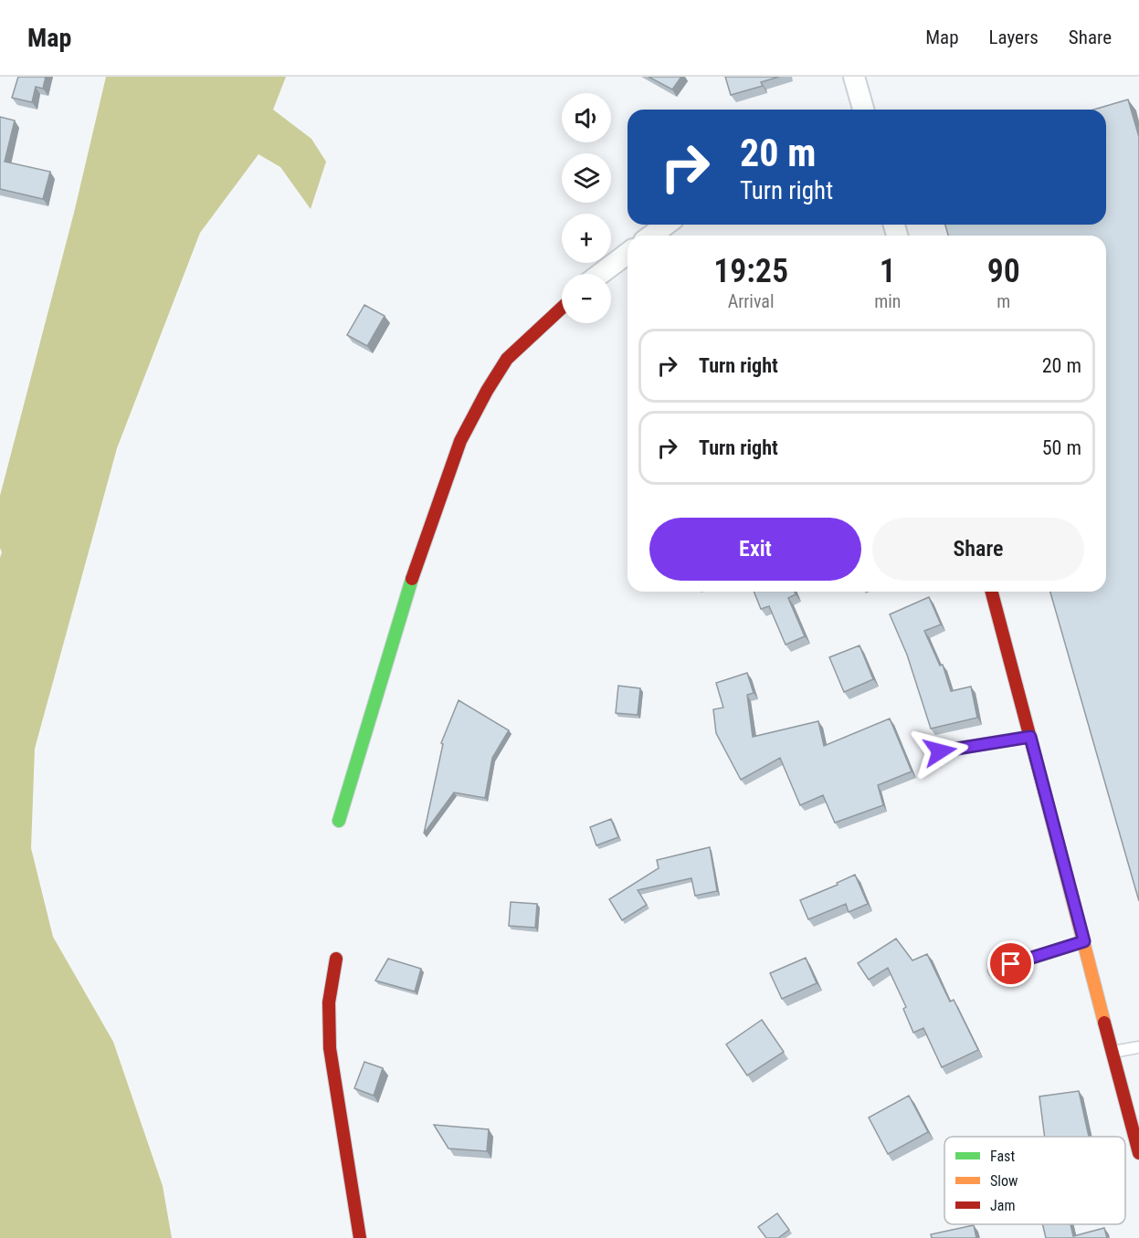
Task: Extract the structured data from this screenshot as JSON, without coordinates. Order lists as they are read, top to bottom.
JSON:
{
  "legend": ["Fast", "Slow", "Jam"],
  "page": {
    "header": "Map",
    "nav": ["Map", "Layers", "Share"],
    "map_buttons": ["+", "−"],
    "turn": ["20 m", "Turn right"],
    "eta": [
      "19:25",
      "Arrival",
      "1",
      "min",
      "90",
      "m"
    ],
    "list": [
      {
        "name": "Turn right",
        "value": "20 m"
      },
      {
        "name": "Turn right",
        "value": "50 m"
      }
    ],
    "buttons": ["Exit", "Share"]
  }
}
